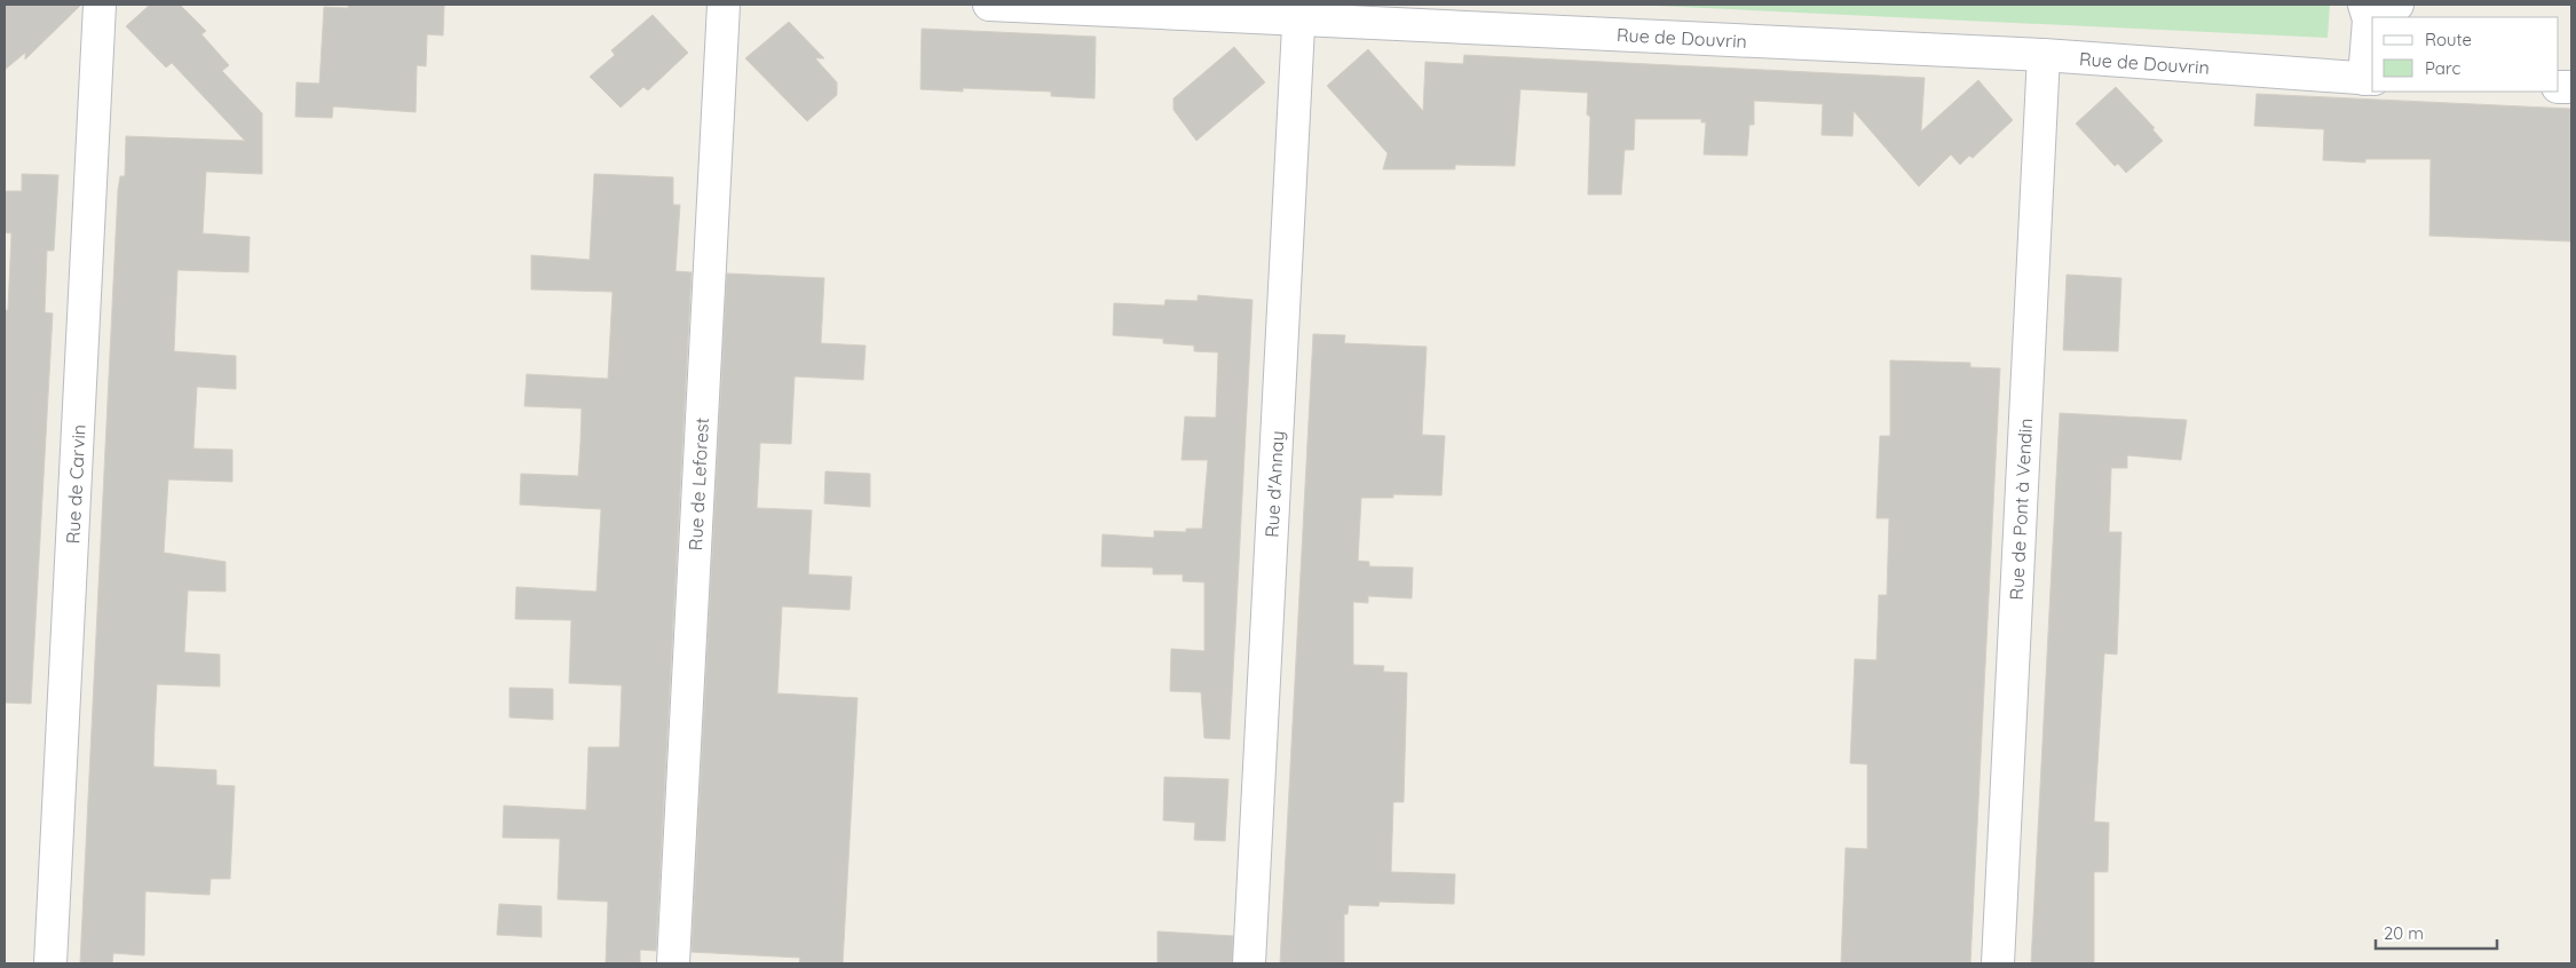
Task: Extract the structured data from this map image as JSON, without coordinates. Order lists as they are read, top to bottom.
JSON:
{
  "streets": {
    "street": [
      "Rue de Douvrin",
      "Rue de Carvin",
      "Rue de Leforest",
      "Rue d'Annay",
      "Rue de Pont à Vendin"
    ]
  },
  "crossings": [
    ["Rue de Douvrin", "Rue d'Annay"],
    ["Rue de Douvrin", "Rue de Pont à Vendin"]
  ],
  "legend": ["Route", "Parc"],
  "scale_bar": "20 m"
}
